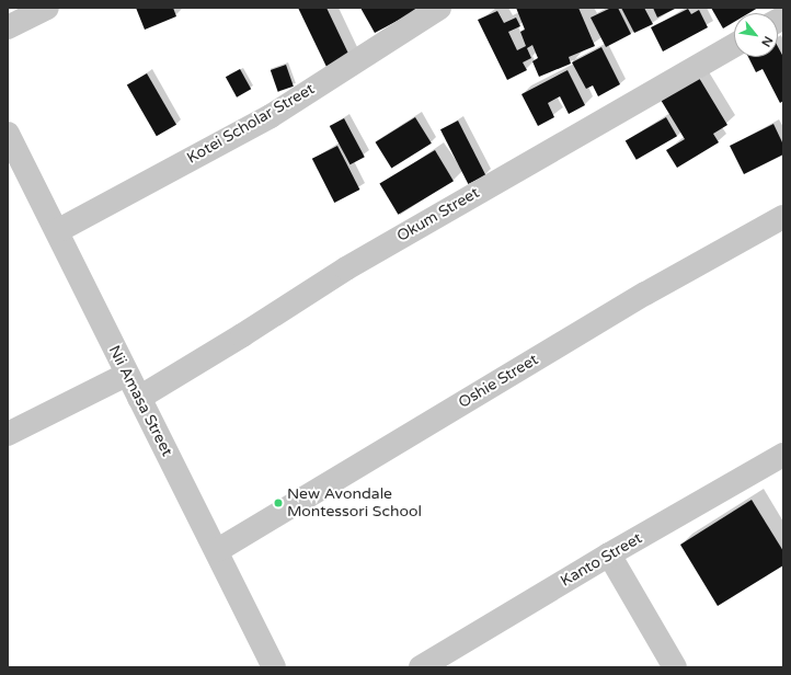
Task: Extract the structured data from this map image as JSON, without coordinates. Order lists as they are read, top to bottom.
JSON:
{
  "streets": {
    "street": [
      "Kotei Scholar Street",
      "Okum Street",
      "Oshie Street",
      "Nii Amasa Street",
      "Kanto Street"
    ]
  },
  "crossings": [
    ["Kotei Scholar Street", "Nii Amasa Street"],
    ["Okum Street", "Nii Amasa Street"],
    ["Oshie Street", "Nii Amasa Street"]
  ],
  "places": ["New Avondale Montessori School"],
  "north": "bottom right"
}
